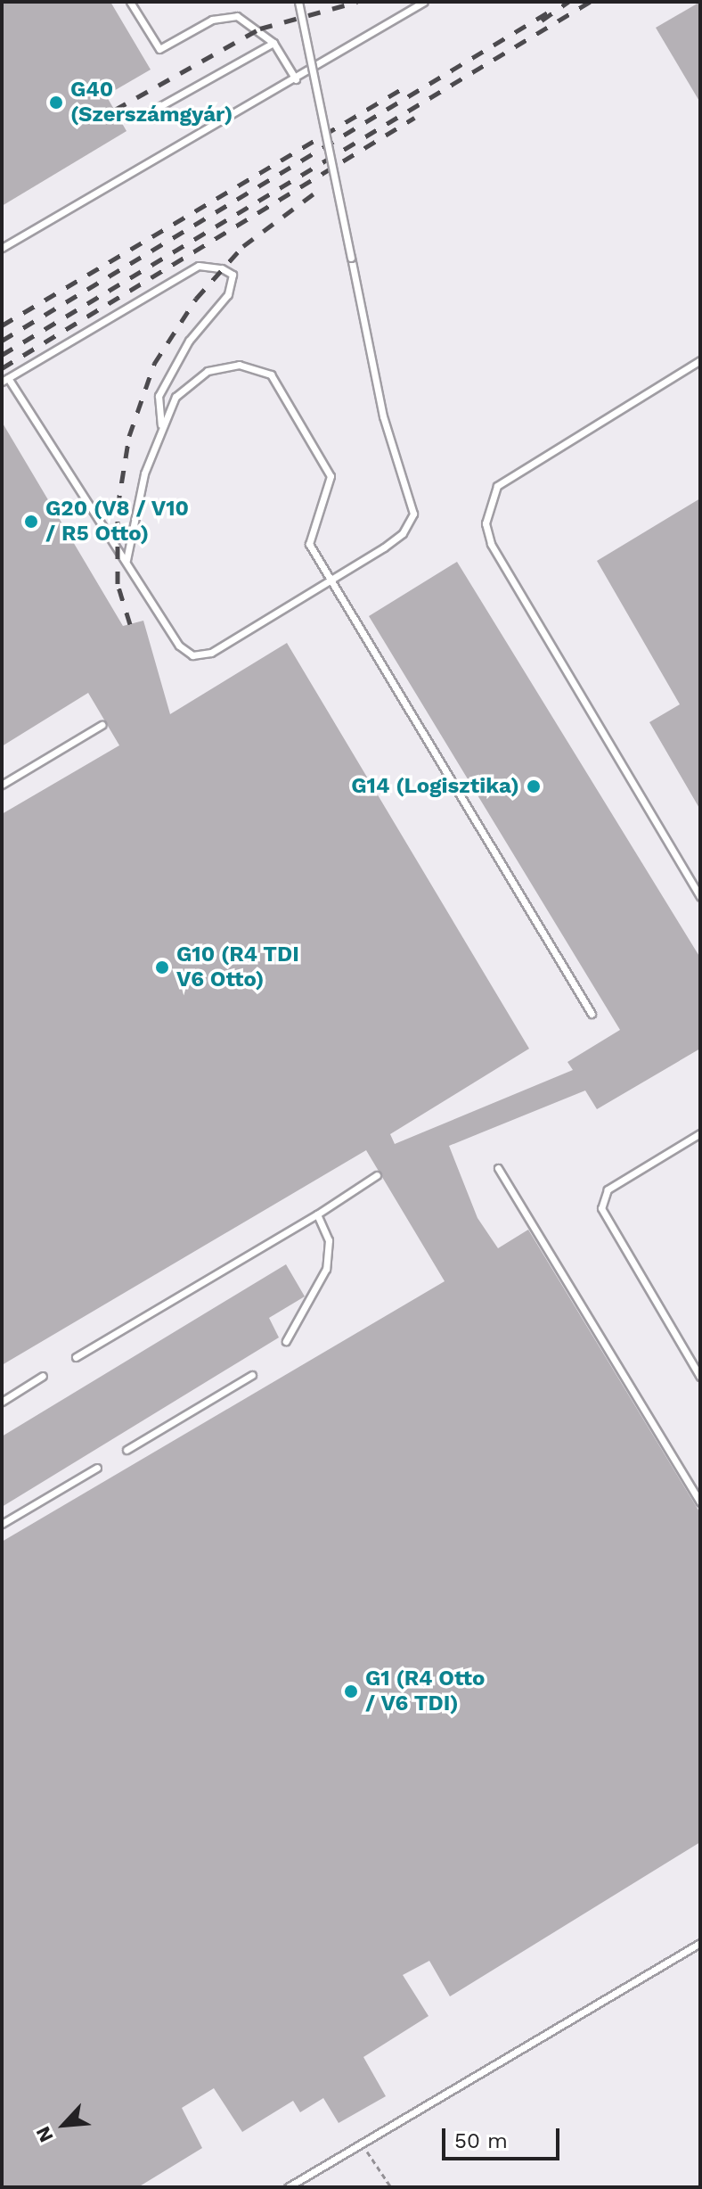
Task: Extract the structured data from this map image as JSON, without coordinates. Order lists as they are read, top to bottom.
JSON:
{
  "places": [
    "G40 (Szerszámgyár)",
    "G20 (V8 / V10 / R5 Otto)",
    "G14 (Logisztika)",
    "G10 (R4 TDI V6 Otto)",
    "G1 (R4 Otto / V6 TDI)"
  ],
  "scale_bar": "50 m",
  "north": "bottom left"
}
